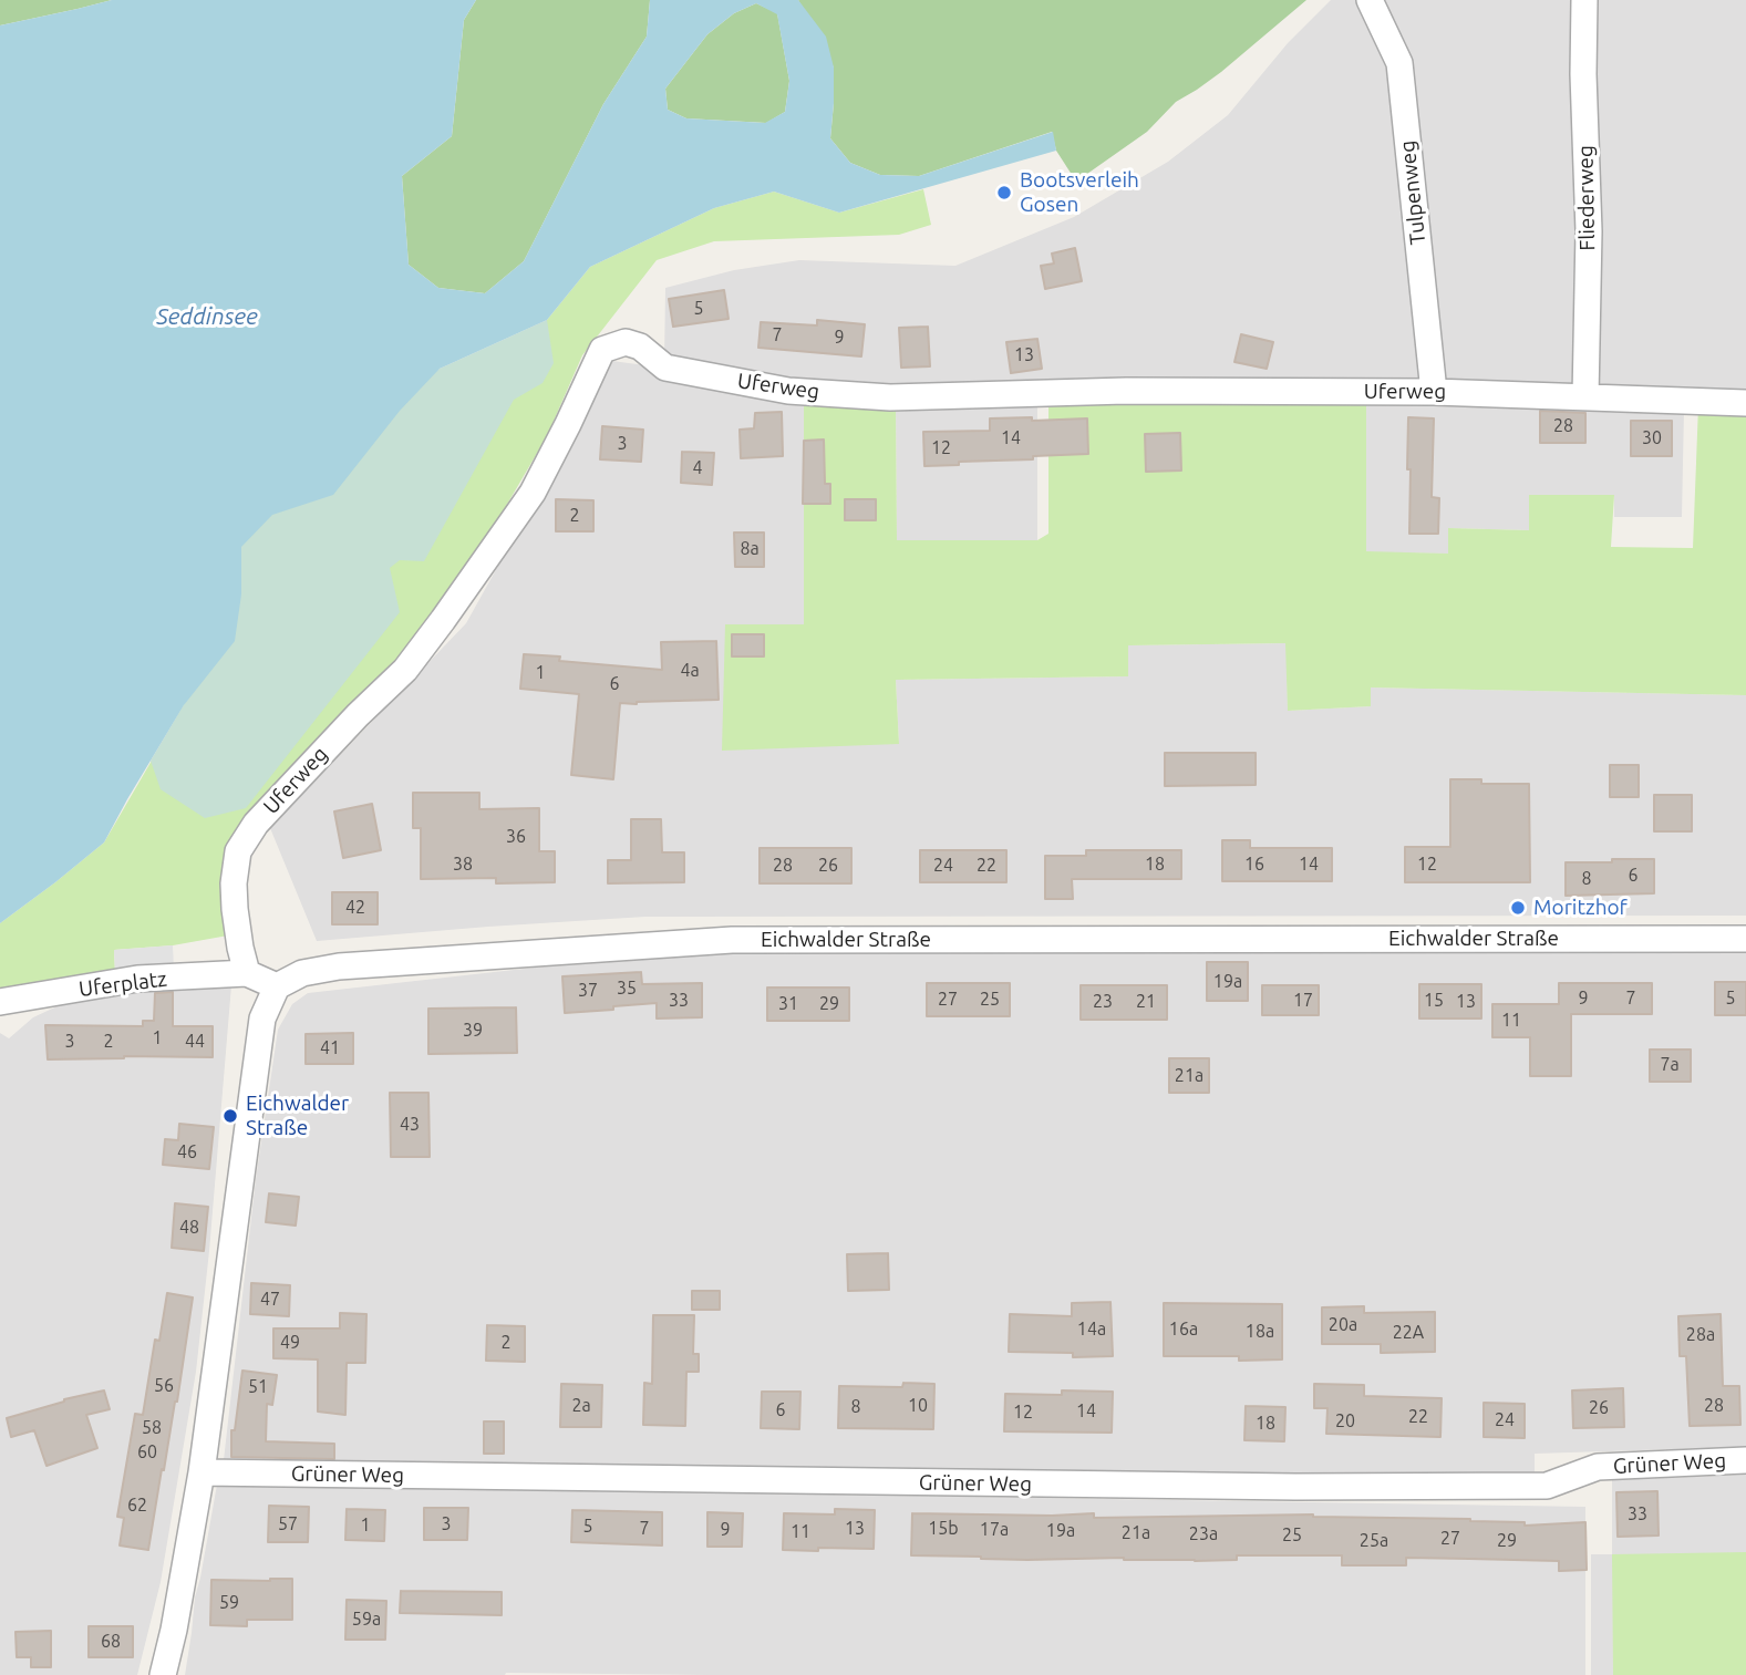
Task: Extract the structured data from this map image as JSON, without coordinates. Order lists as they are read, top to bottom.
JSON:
{
  "streets": {
    "street": [
      "Tulpenweg",
      "Fliederweg",
      "Uferweg",
      "Eichwalder Straße",
      "Uferplatz",
      "Grüner Weg"
    ]
  },
  "crossings": [
    ["Tulpenweg", "Uferweg"],
    ["Fliederweg", "Uferweg"],
    ["Uferweg", "Uferplatz"]
  ],
  "water": ["Seddinsee"],
  "places": ["Bootsverleih Gosen", "Moritzhof", "Eichwalder Straße"],
  "house_numbers": [
    "5",
    "7",
    "9",
    "13",
    "28",
    "14",
    "30",
    "3",
    "12",
    "4",
    "2",
    "8a",
    "4a",
    "1",
    "6",
    "36",
    "38",
    "18",
    "16",
    "14",
    "12",
    "28",
    "26",
    "24",
    "22",
    "6",
    "8",
    "42",
    "19a",
    "35",
    "37",
    "9",
    "7",
    "5",
    "27",
    "25",
    "33",
    "17",
    "15",
    "23",
    "21",
    "13",
    "31",
    "29",
    "11",
    "39",
    "1",
    "3",
    "2",
    "44",
    "41",
    "7a",
    "21a",
    "43",
    "46",
    "48",
    "47",
    "20a",
    "14a",
    "16a",
    "18a",
    "22A",
    "28a",
    "49",
    "2",
    "56",
    "51",
    "2a",
    "10",
    "28",
    "8",
    "26",
    "6",
    "14",
    "12",
    "22",
    "24",
    "20",
    "18",
    "58",
    "60",
    "62",
    "33",
    "57",
    "3",
    "1",
    "5",
    "7",
    "13",
    "15b",
    "9",
    "17a",
    "19a",
    "11",
    "21a",
    "23a",
    "25",
    "27",
    "25a",
    "29",
    "59",
    "59a",
    "68"
  ]
}
